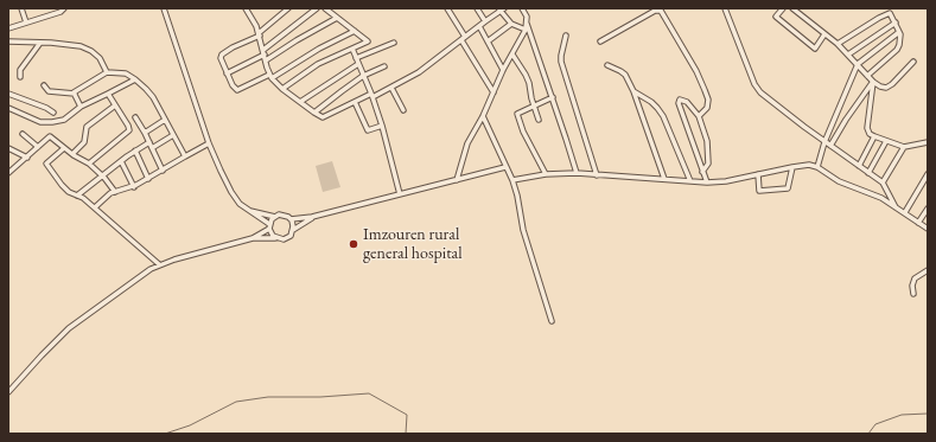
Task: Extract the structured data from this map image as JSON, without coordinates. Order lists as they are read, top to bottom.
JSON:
{
  "places": ["Imzouren rural general hospital"]
}
